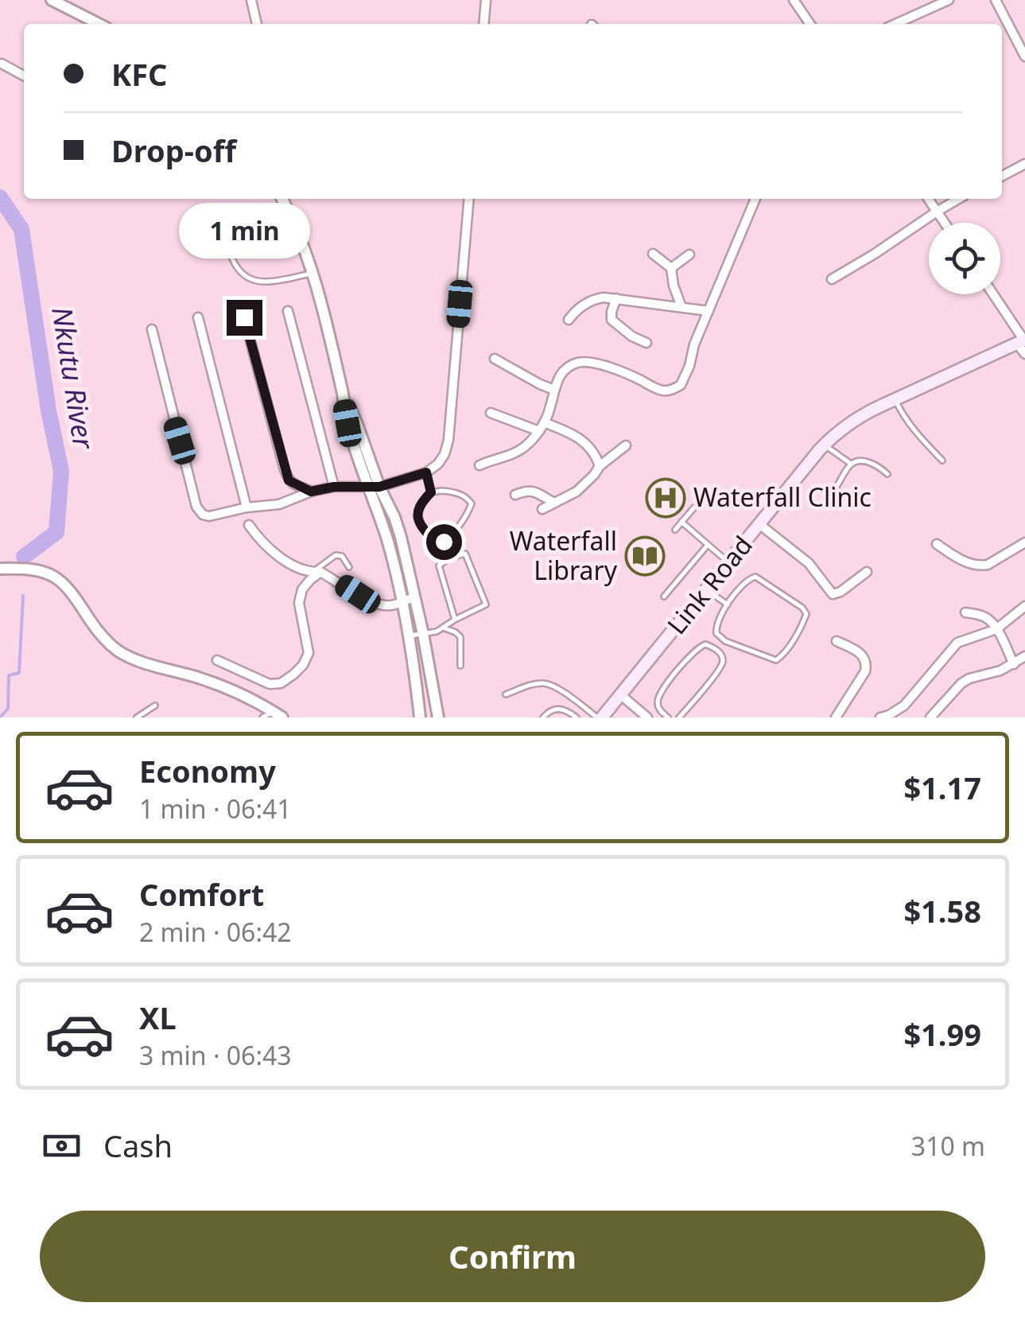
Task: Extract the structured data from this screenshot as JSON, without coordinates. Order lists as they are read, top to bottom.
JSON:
{
  "streets": {
    "main road": ["Link Road"]
  },
  "water": ["Nkutu River"],
  "places": {
    "hospital": ["Waterfall Clinic"],
    "library": ["Waterfall Library"]
  },
  "page": {
    "banner": ["KFC", "Drop-off"],
    "bubble": "1 min",
    "list": [
      {
        "name": "Economy",
        "note": "1 min · 06:41",
        "value": "$1.17"
      },
      {
        "name": "Comfort",
        "note": "2 min · 06:42",
        "value": "$1.58"
      },
      {
        "name": "XL",
        "note": "3 min · 06:43",
        "value": "$1.99"
      }
    ],
    "pay": ["Cash", "310 m"],
    "buttons": "Confirm"
  }
}
